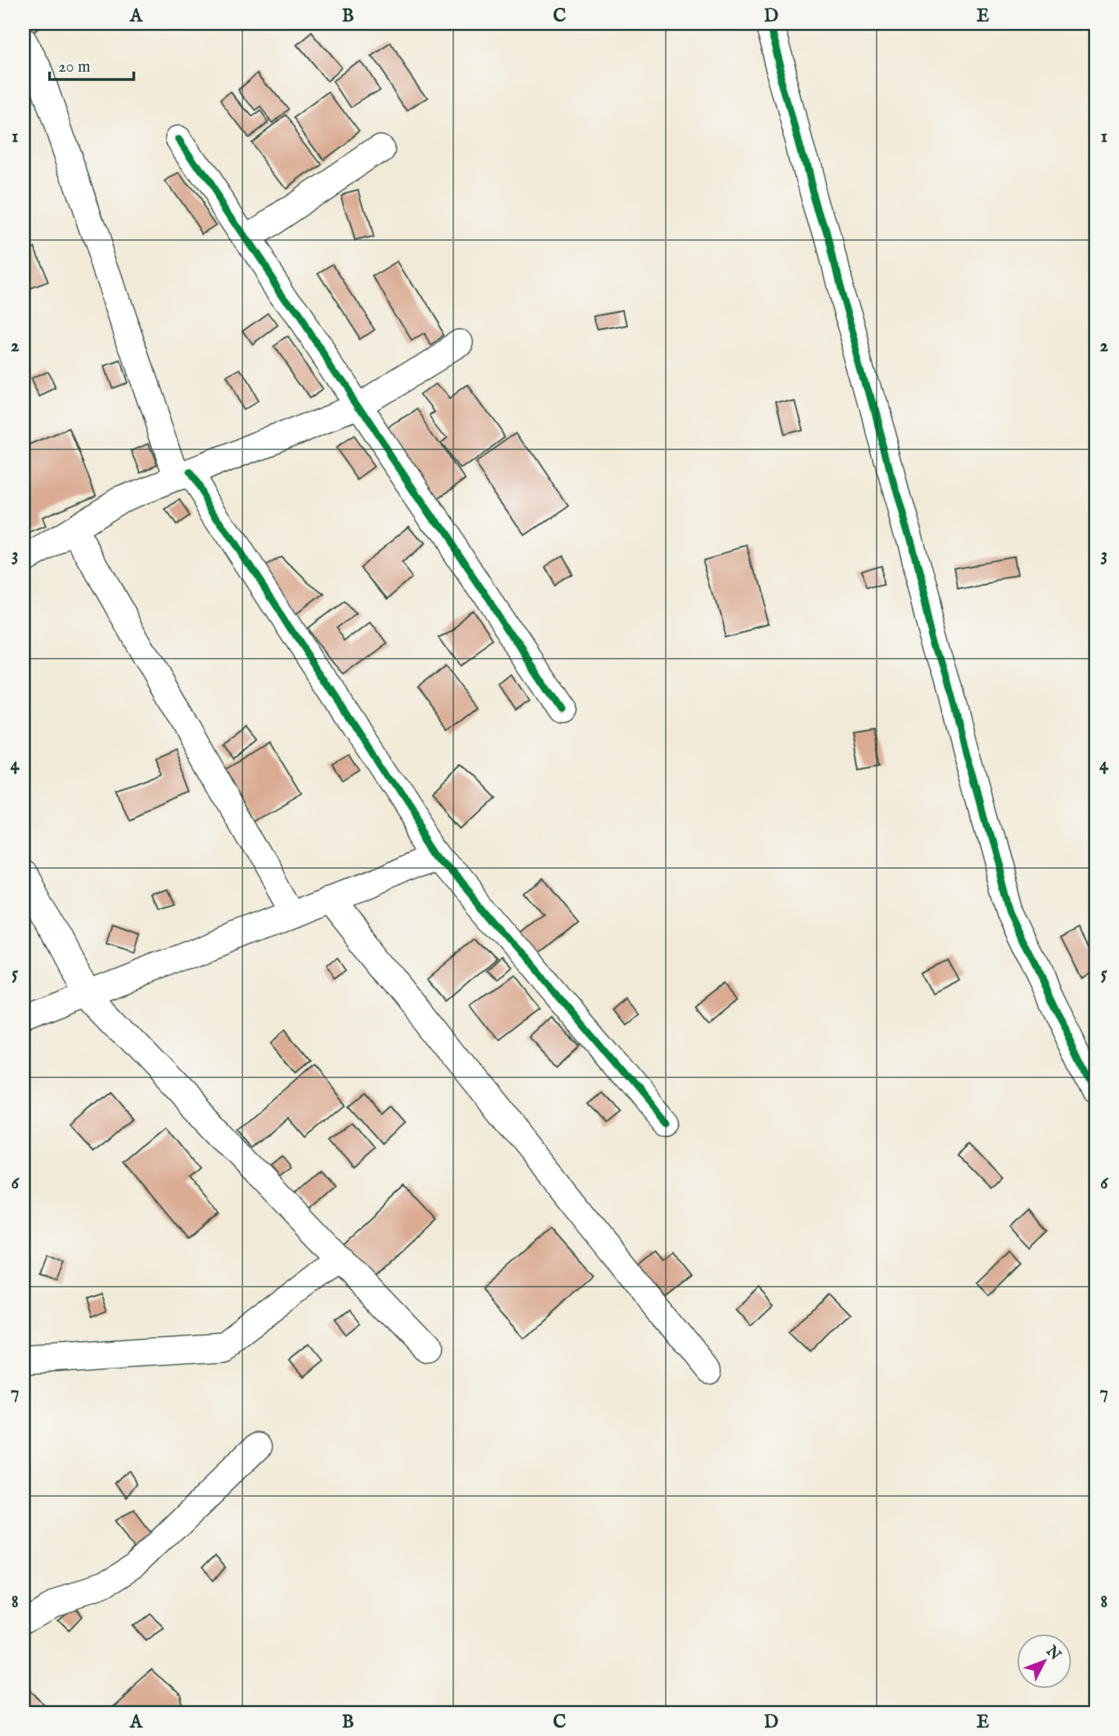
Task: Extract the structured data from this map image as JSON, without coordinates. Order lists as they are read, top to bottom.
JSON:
{
  "scale_bar": "20 m",
  "north": "top right",
  "grid": {
    "columns": [
      "A",
      "B",
      "C",
      "D",
      "E"
    ],
    "rows": [
      "1",
      "2",
      "3",
      "4",
      "5",
      "6",
      "7",
      "8"
    ]
  }
}
